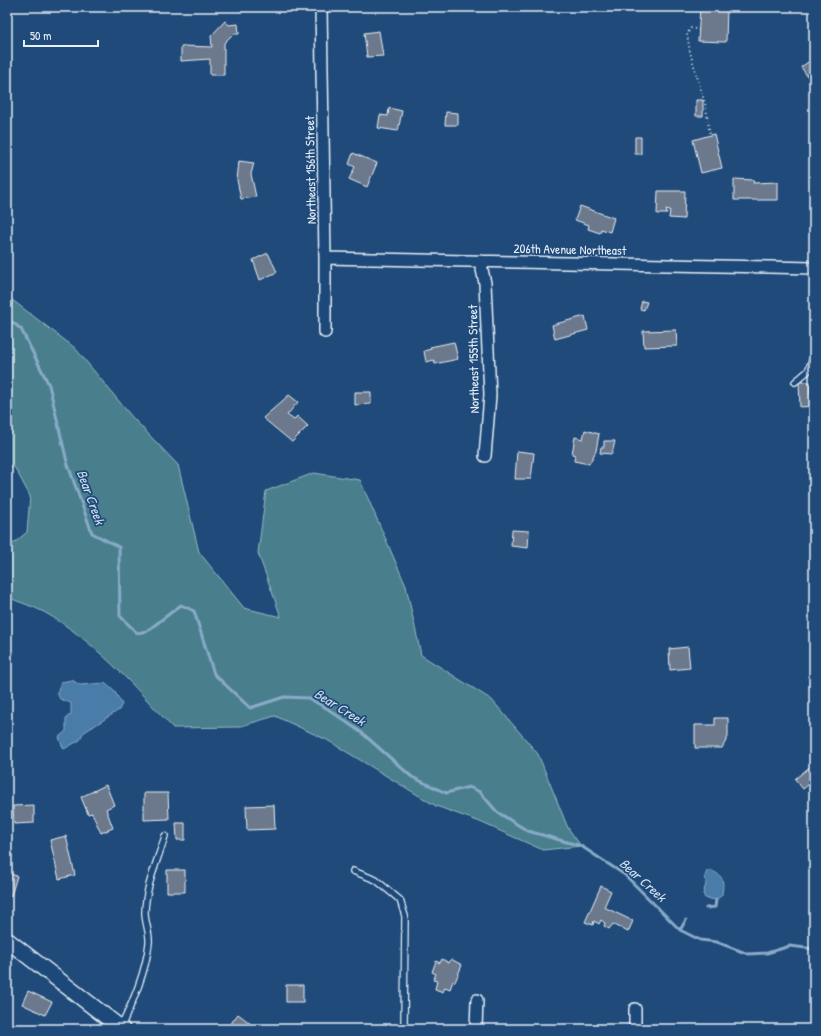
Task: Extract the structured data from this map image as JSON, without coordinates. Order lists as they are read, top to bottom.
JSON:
{
  "streets": {
    "street": ["Northeast 156th Street", "206th Avenue Northeast", "Northeast 155th Street"]
  },
  "crossings": [
    ["Northeast 156th Street", "206th Avenue Northeast"],
    ["206th Avenue Northeast", "Northeast 155th Street"]
  ],
  "water": ["Bear Creek"],
  "scale_bar": "50 m"
}
